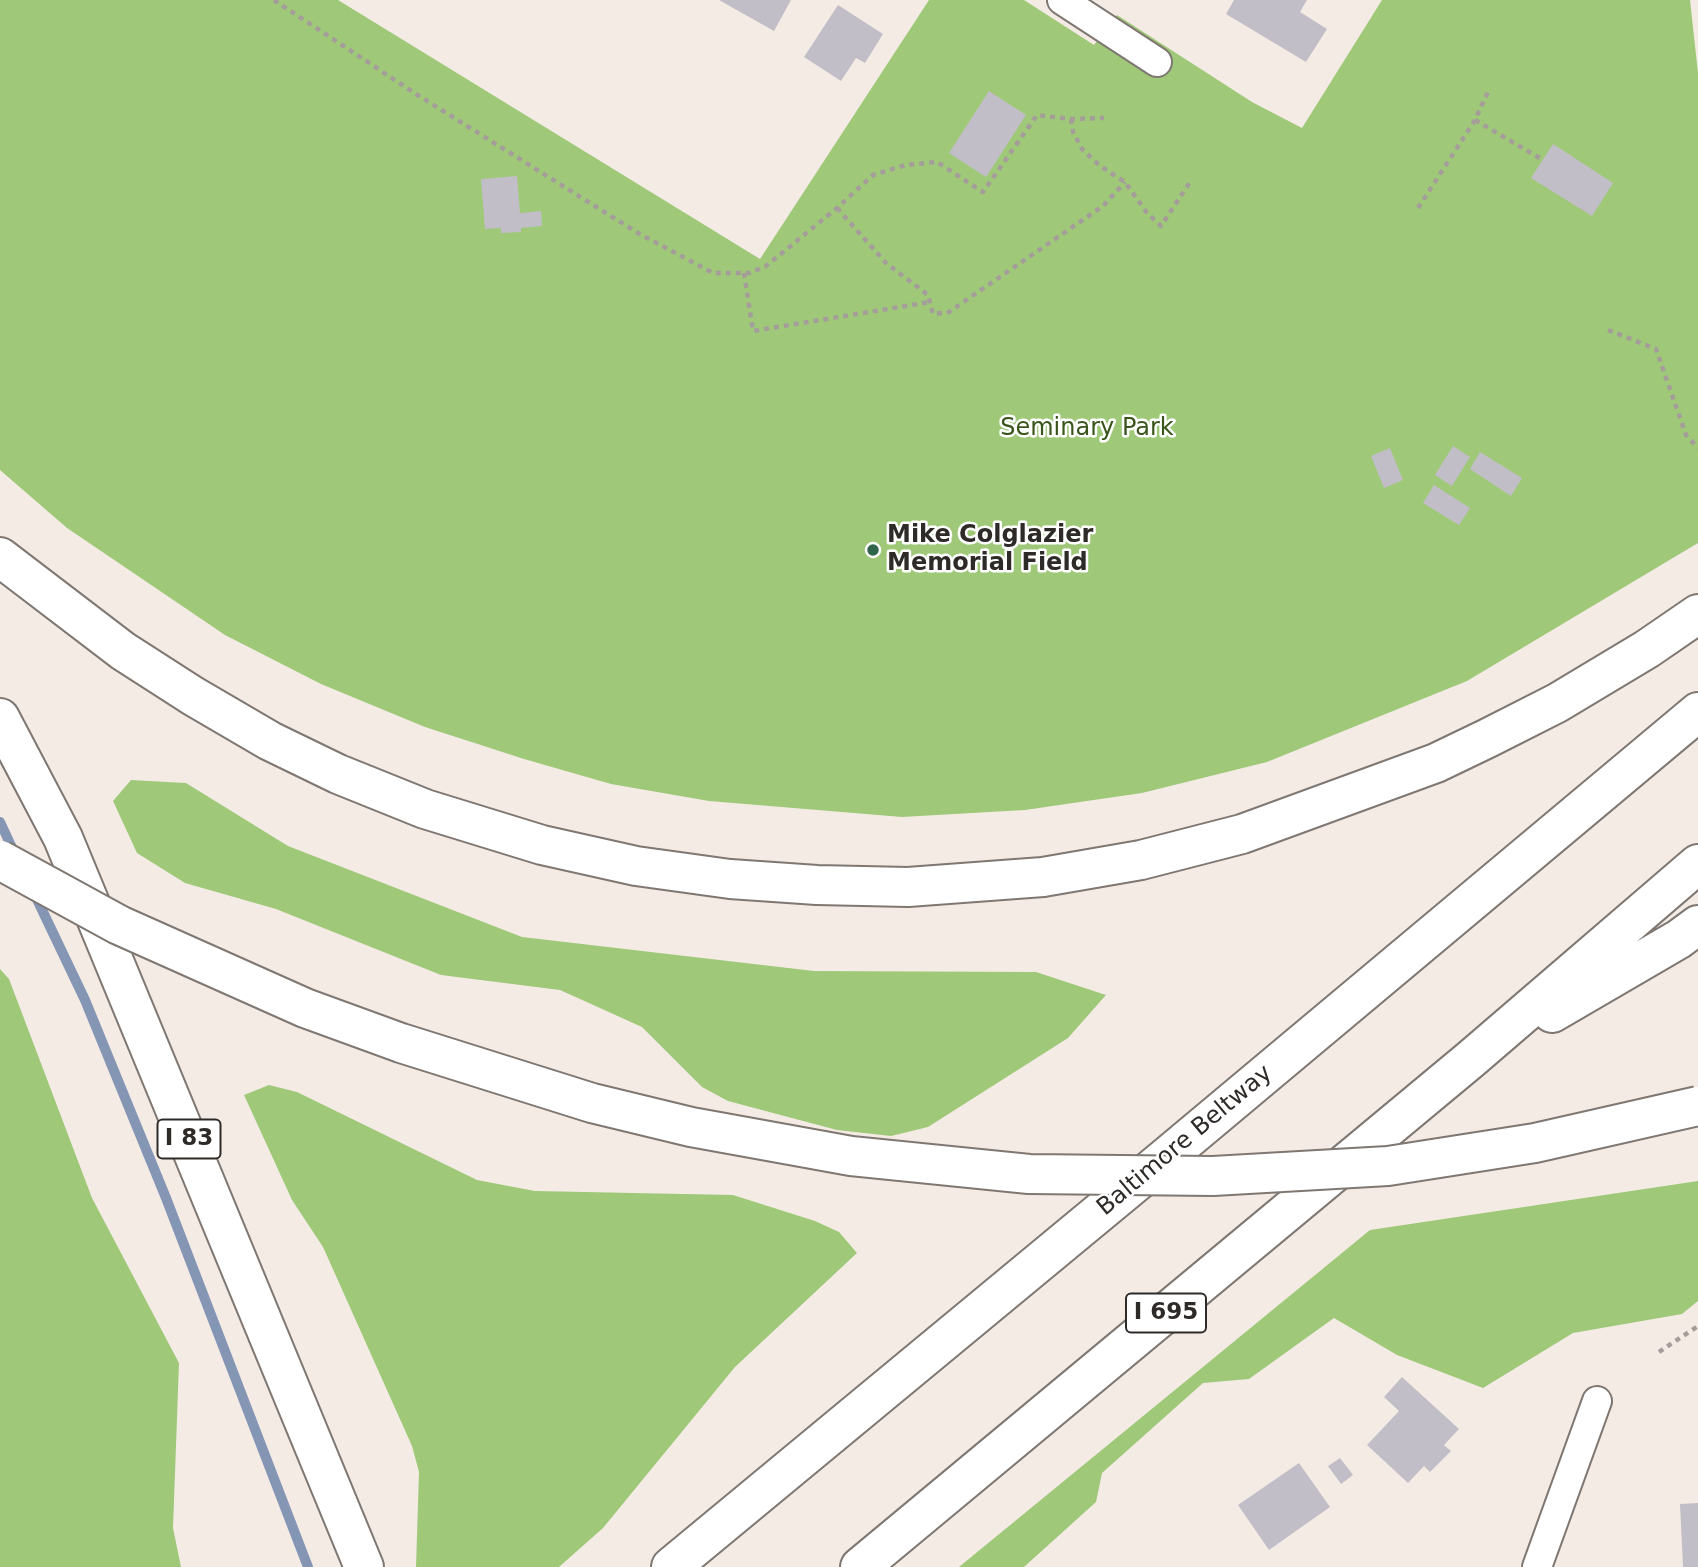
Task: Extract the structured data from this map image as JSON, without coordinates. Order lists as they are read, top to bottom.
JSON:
{
  "streets": {
    "highway": ["I 83", "Baltimore Beltway", "I 695"]
  },
  "parks": ["Seminary Park"],
  "places": ["Mike Colglazier Memorial Field"]
}
